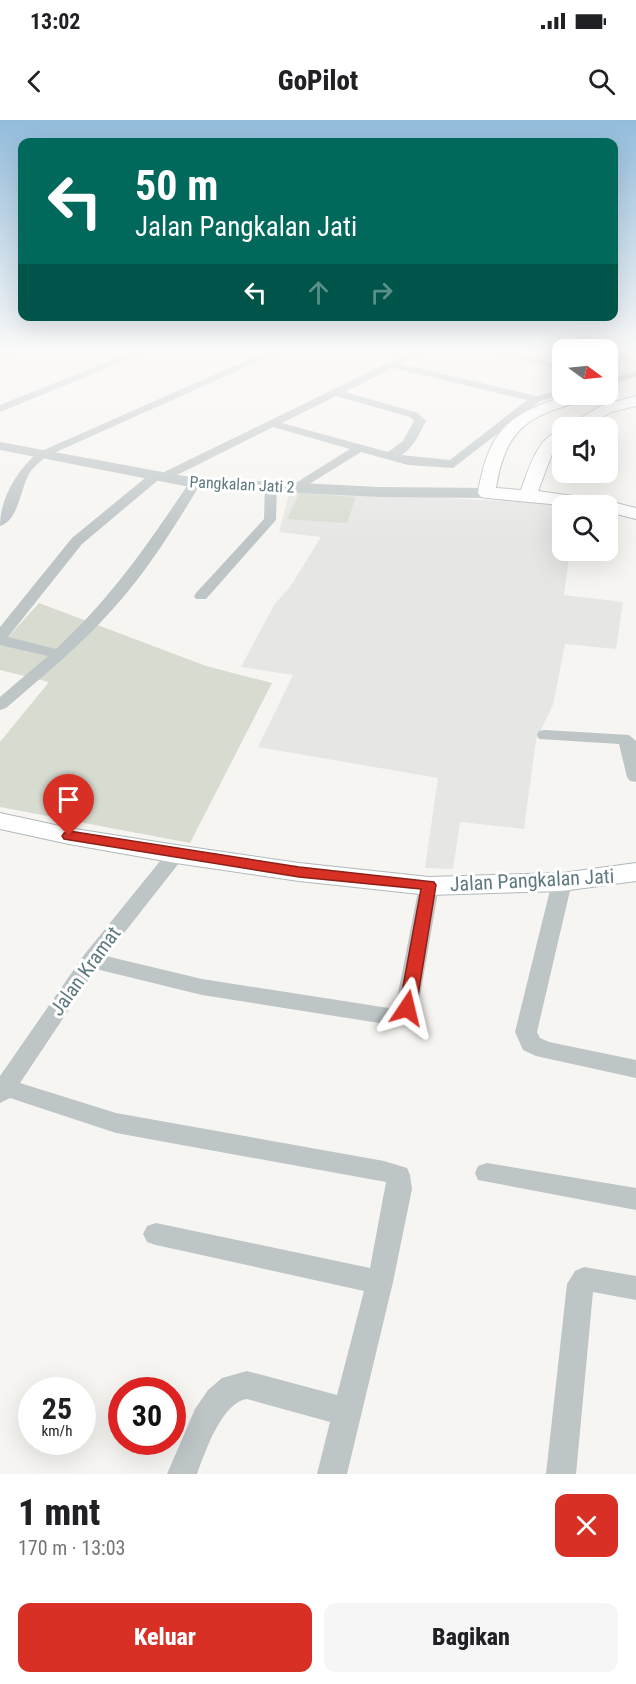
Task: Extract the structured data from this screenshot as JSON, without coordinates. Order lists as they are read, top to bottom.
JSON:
{
  "streets": {
    "main road": ["Jalan Pangkalan Jati"],
    "street": ["Pangkalan Jati 2", "Jalan Kramat"]
  },
  "crossings": [
    ["Jalan Pangkalan Jati", "Jalan Kramat"]
  ],
  "north": "right",
  "page": {
    "status": "13:02",
    "header": "GoPilot",
    "turn": ["50 m", "Jalan Pangkalan Jati"],
    "speed": "25 km/h",
    "limit": "30",
    "heading": ["1 mnt", "170 m · 13:03"],
    "buttons": ["Keluar", "Bagikan"]
  }
}
